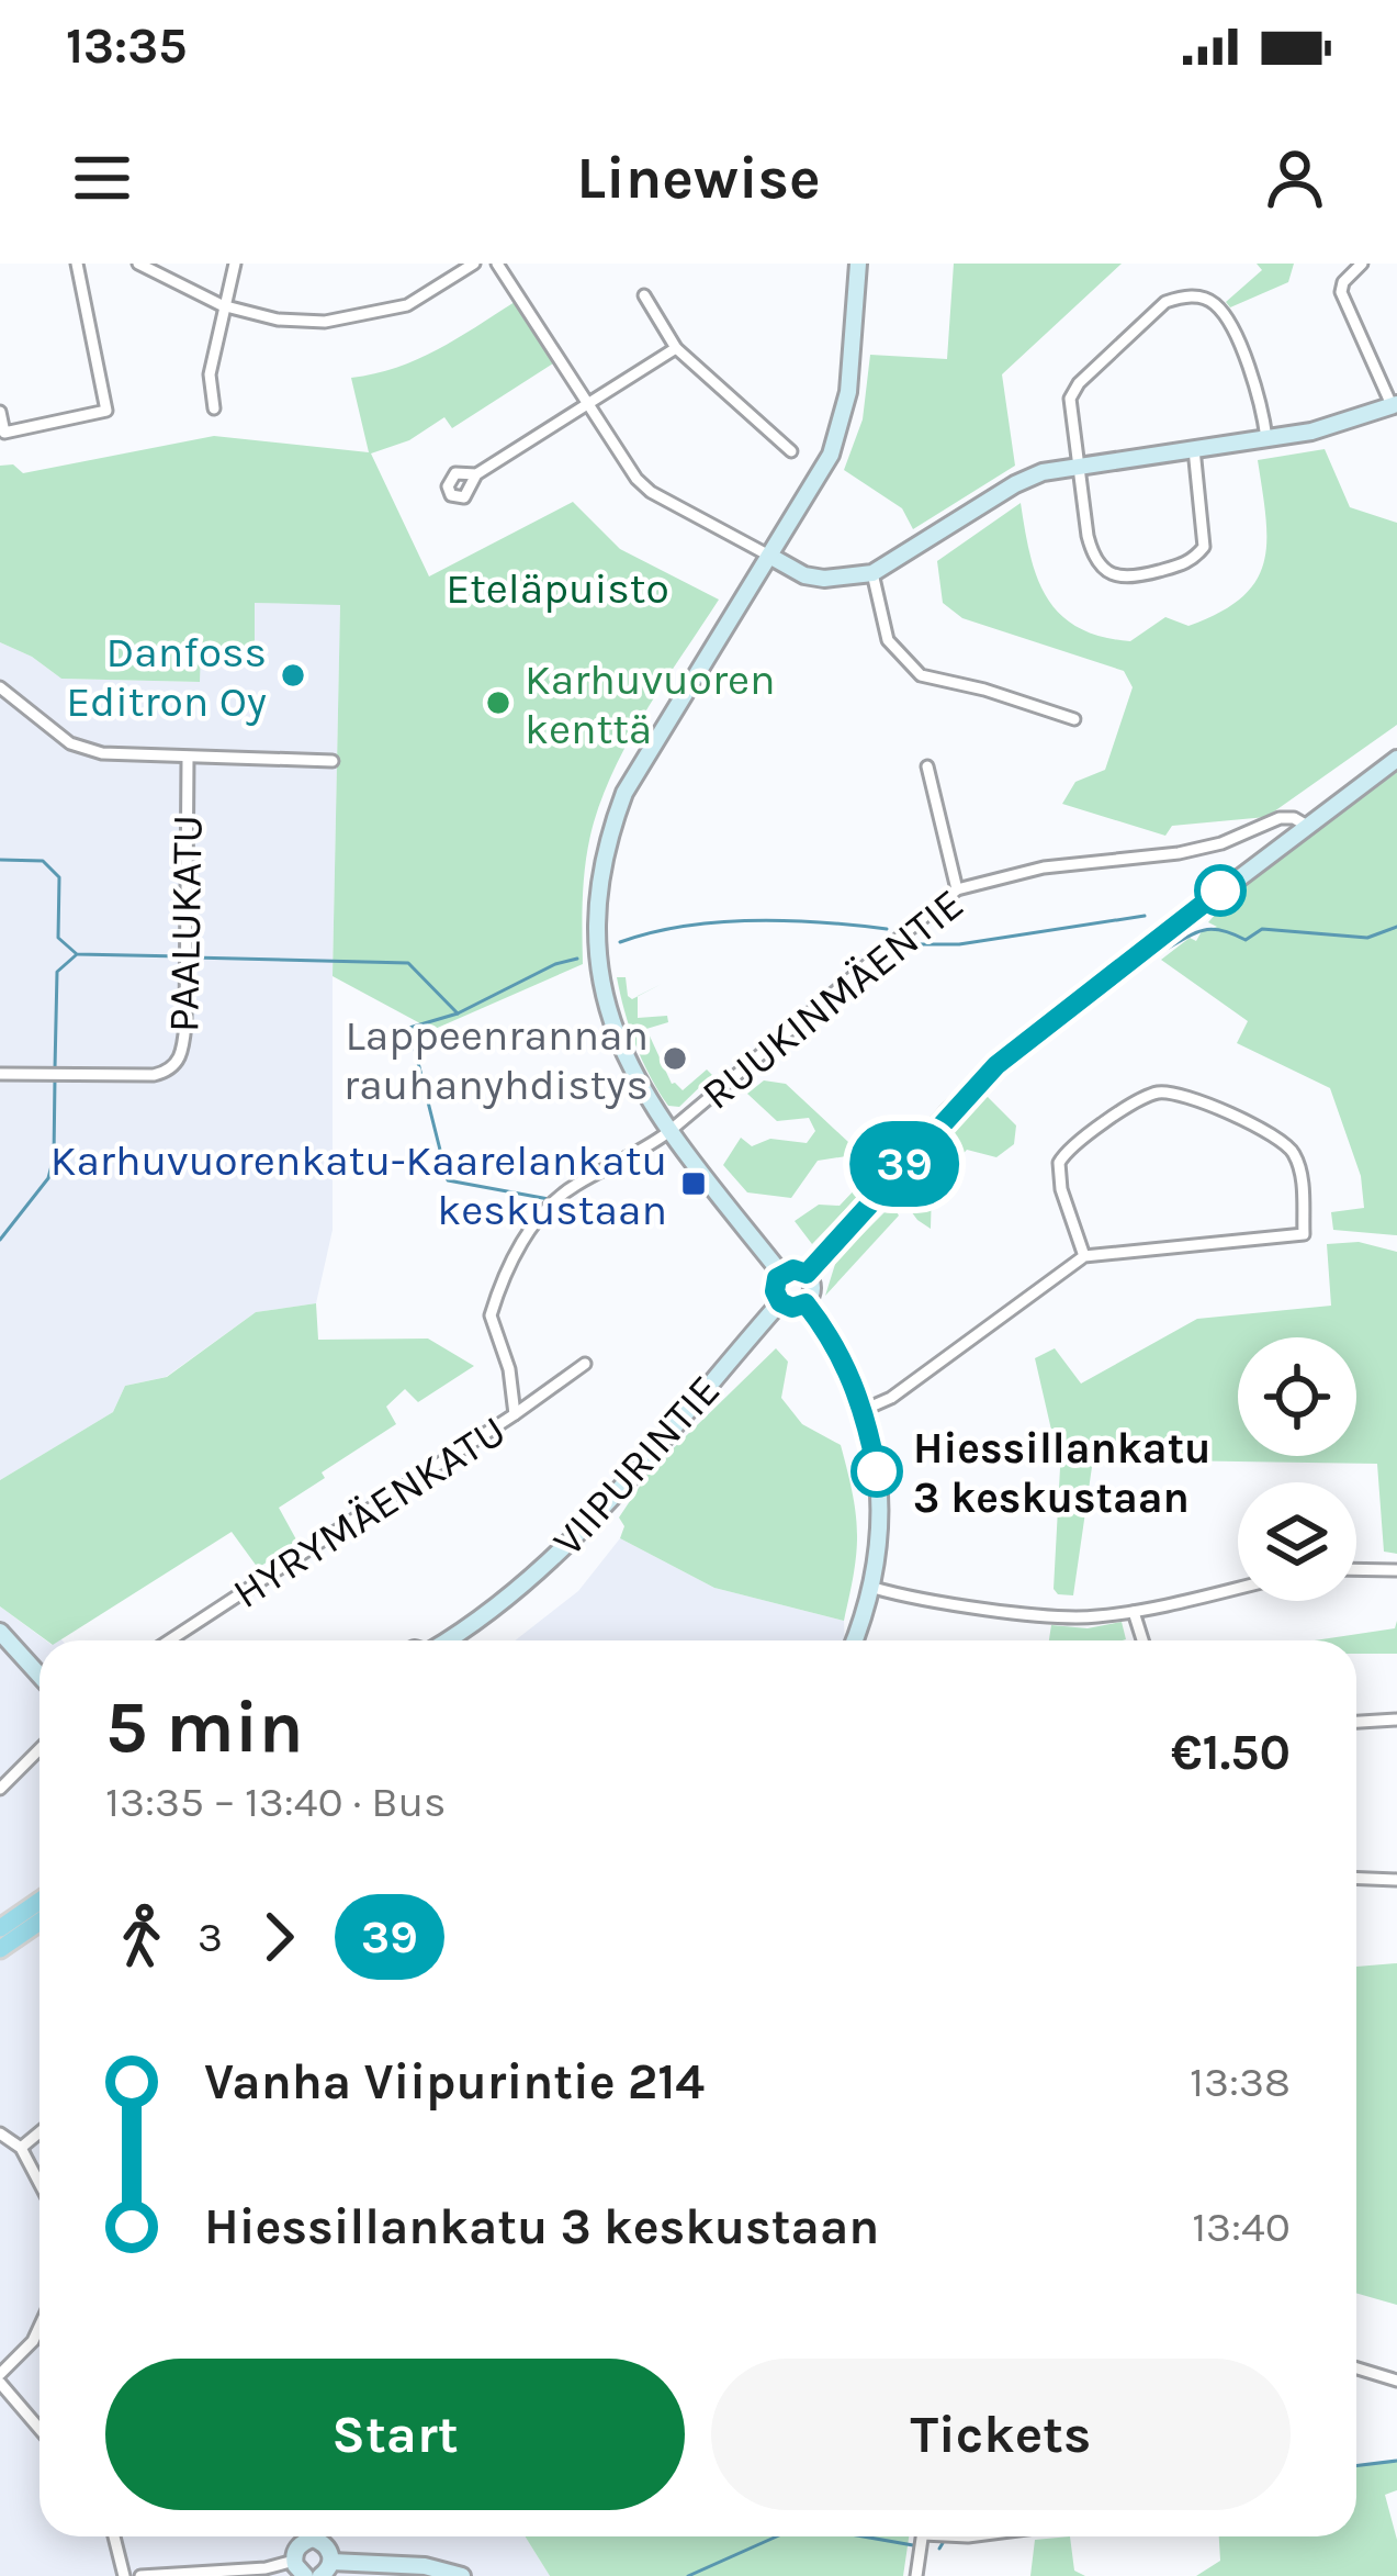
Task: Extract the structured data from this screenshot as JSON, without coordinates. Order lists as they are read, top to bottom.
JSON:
{
  "streets": {
    "street": [
      "PAALUKATU",
      "RUUKINMÄENTIE",
      "VIIPURINTIE",
      "HYRYMÄENKATU"
    ]
  },
  "crossings": [
    ["RUUKINMÄENTIE", "HYRYMÄENKATU"]
  ],
  "parks": ["Eteläpuisto"],
  "places": {
    "other": [
      "Danfoss Editron Oy",
      "Karhuvuoren kenttä",
      "Lappeenrannan rauhanyhdistys",
      "Hiessillankatu 3 keskustaan"
    ],
    "transit": ["Karhuvuorenkatu-Kaarelankatu keskustaan"]
  },
  "lines": ["bus line 39"],
  "page": {
    "status": "13:35",
    "header": "Linewise",
    "on_map": "39",
    "heading": ["5 min", "13:35 – 13:40 · Bus", "€1.50"],
    "legs": ["3", "39"],
    "list": [
      {
        "name": "Vanha Viipurintie 214",
        "value": "13:38"
      },
      {
        "name": "Hiessillankatu 3 keskustaan",
        "value": "13:40"
      }
    ],
    "buttons": ["Start", "Tickets"]
  }
}
